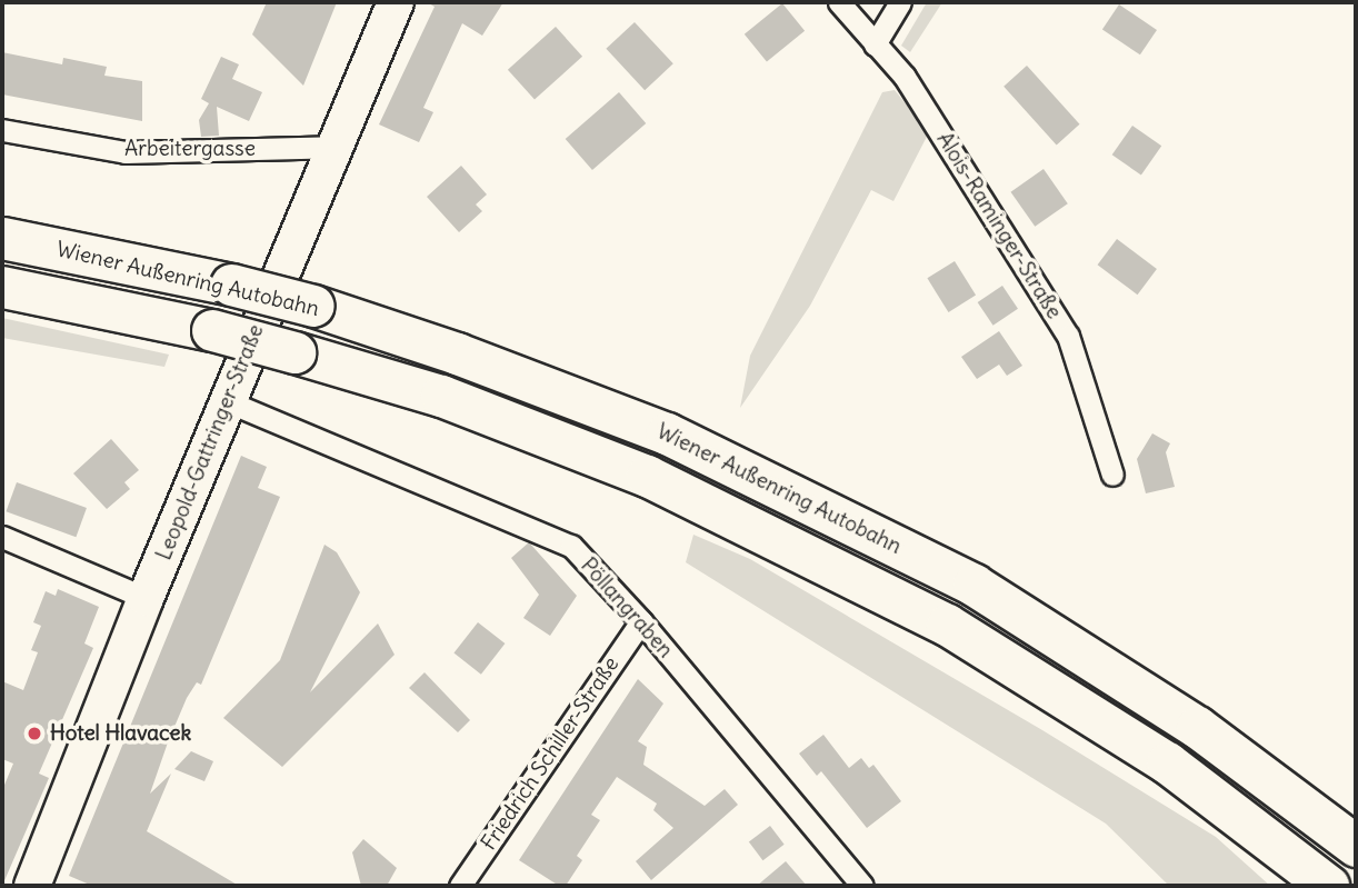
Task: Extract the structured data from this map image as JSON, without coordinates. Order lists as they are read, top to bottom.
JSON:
{
  "streets": {
    "highway": ["Wiener Außenring Autobahn"],
    "main road": ["Leopold-Gattringer-Straße"],
    "street": [
      "Arbeitergasse",
      "Alois-Raminger-Straße",
      "Pöllangraben",
      "Friedrich Schiller-Straße"
    ]
  },
  "crossings": [
    ["Arbeitergasse", "Leopold-Gattringer-Straße"],
    ["Leopold-Gattringer-Straße", "Pöllangraben"],
    ["Pöllangraben", "Friedrich Schiller-Straße"]
  ],
  "places": ["Hotel Hlavacek"]
}
